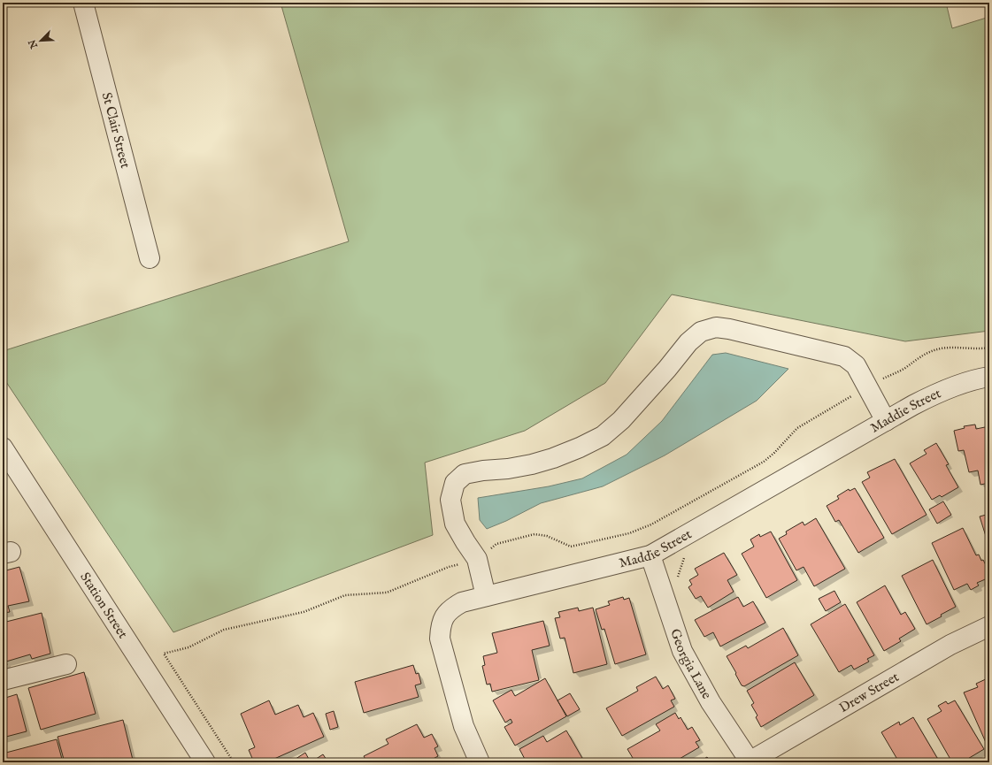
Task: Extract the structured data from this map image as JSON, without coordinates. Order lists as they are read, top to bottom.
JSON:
{
  "streets": {
    "street": [
      "St Clair Street",
      "Maddie Street",
      "Station Street",
      "Georgia Lane",
      "Drew Street"
    ]
  },
  "crossings": [
    ["Maddie Street", "Georgia Lane"],
    ["Georgia Lane", "Drew Street"]
  ],
  "north": "bottom left"
}
